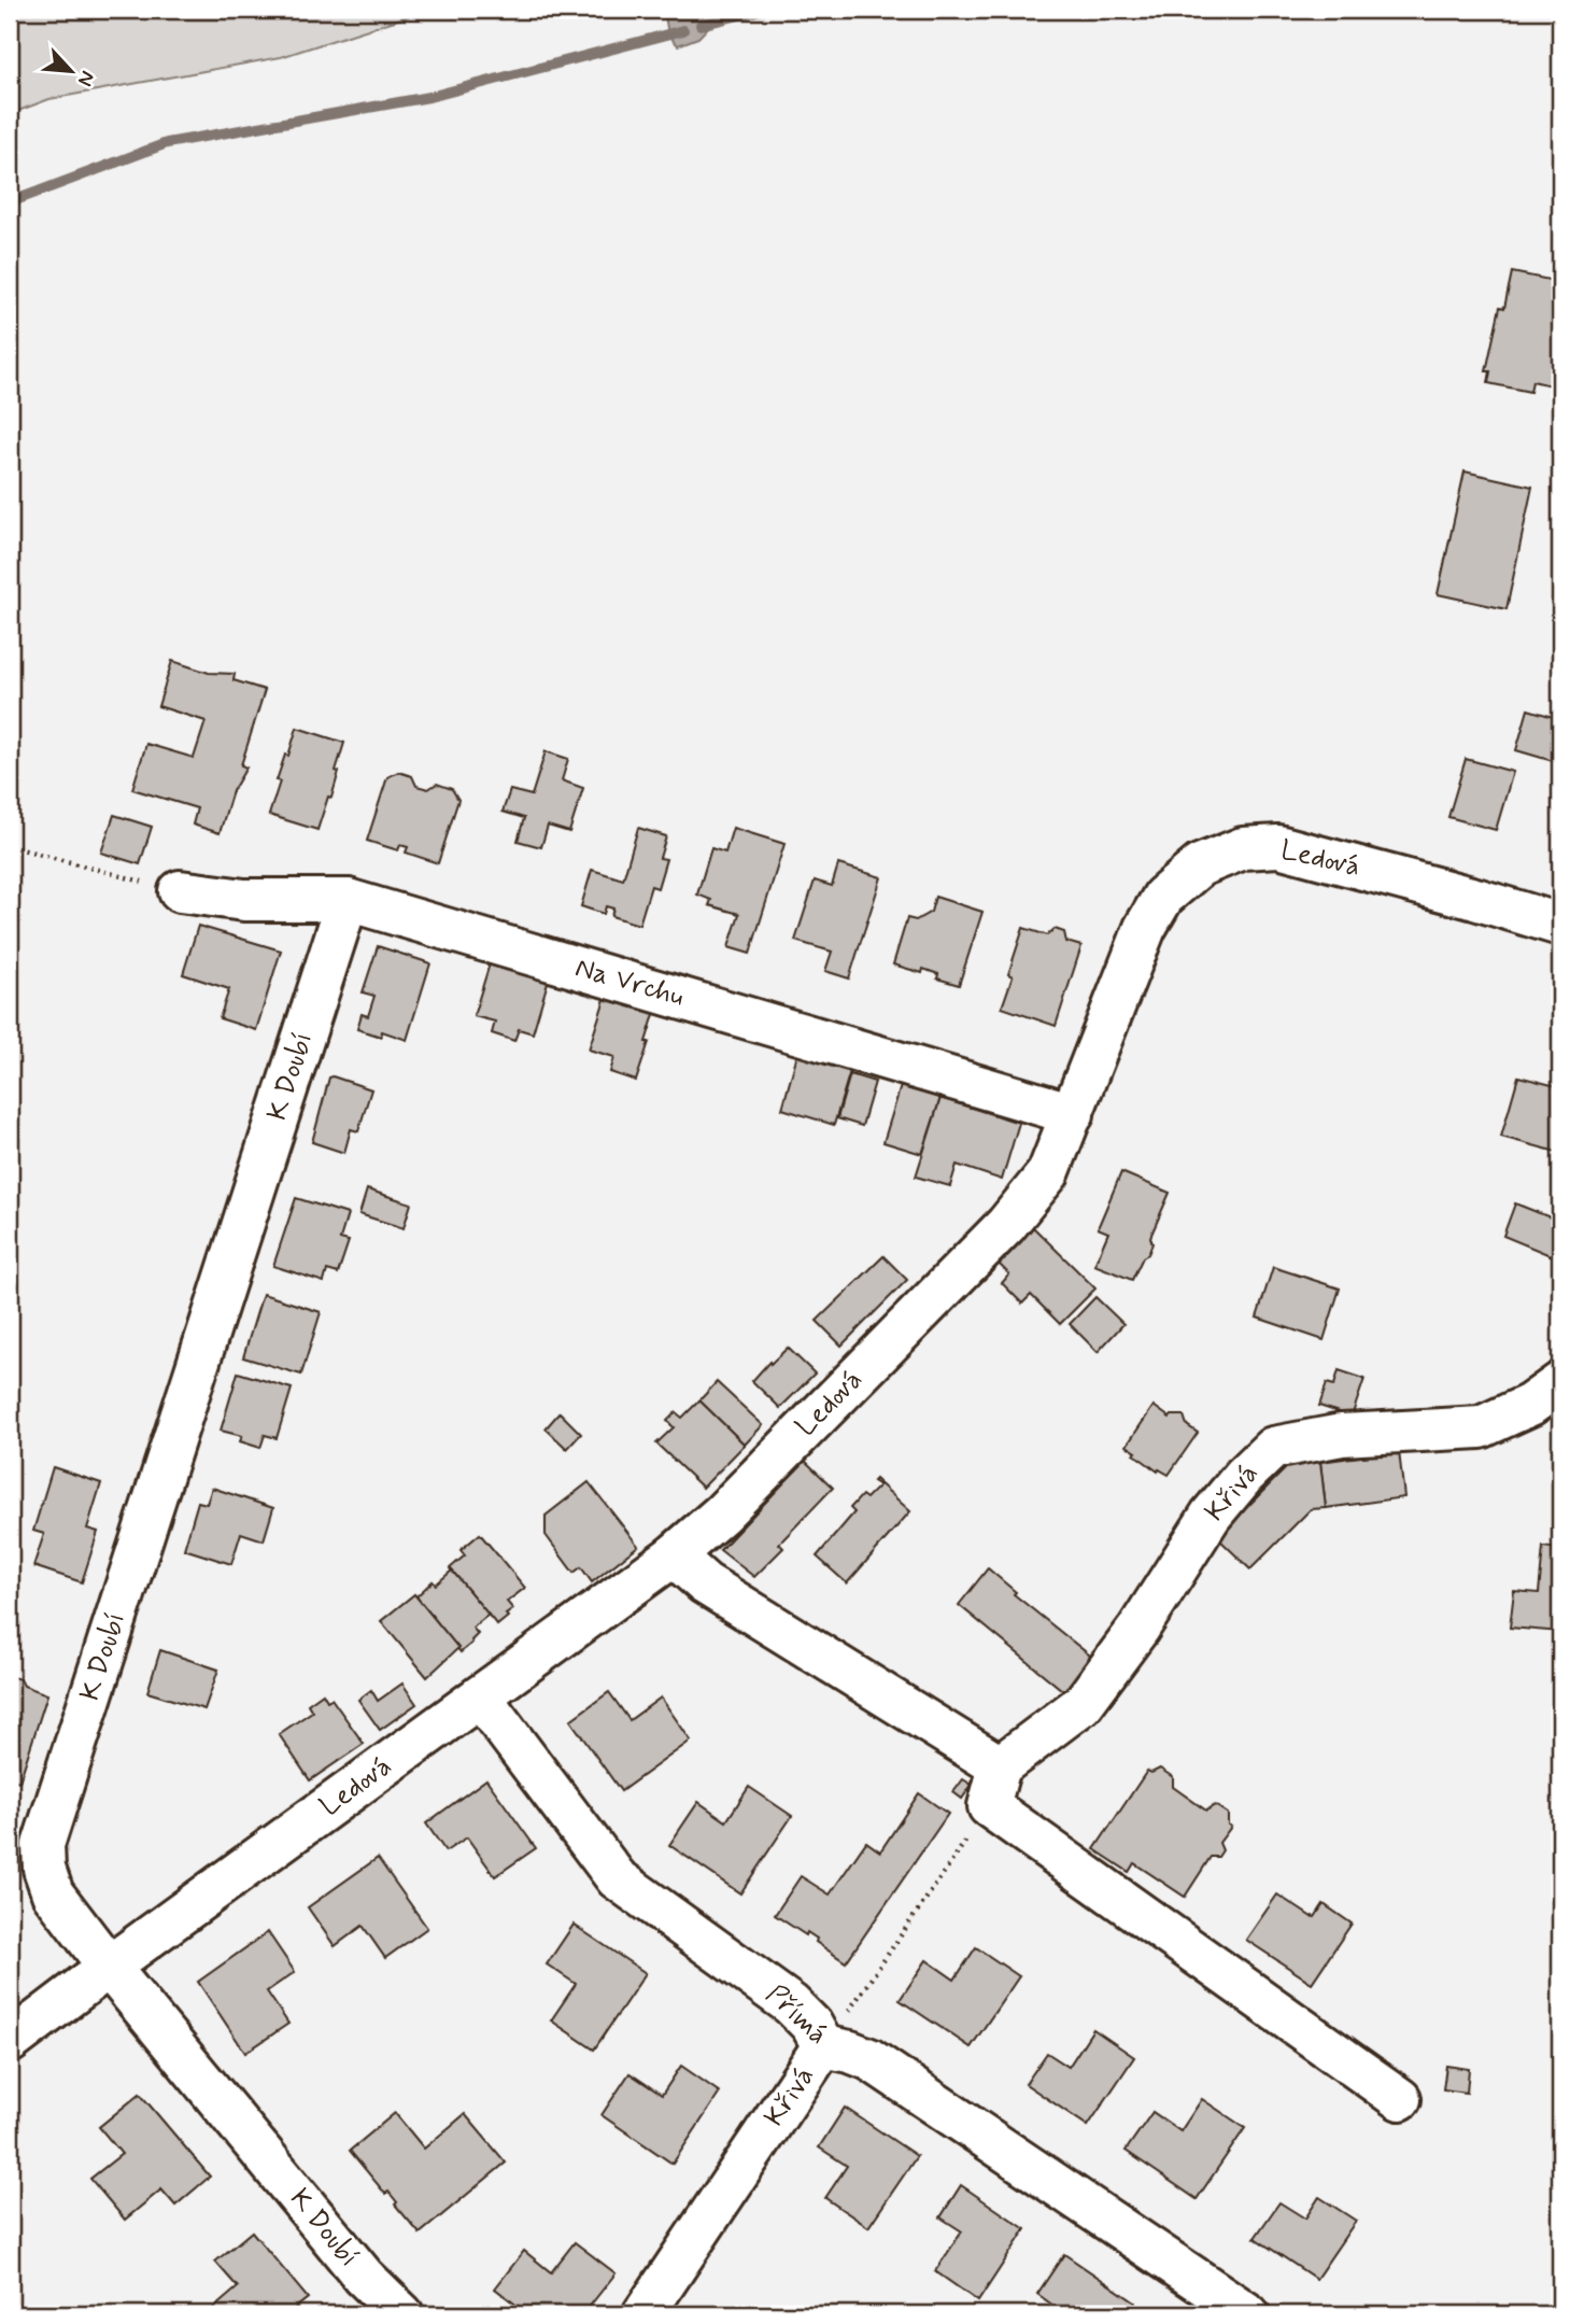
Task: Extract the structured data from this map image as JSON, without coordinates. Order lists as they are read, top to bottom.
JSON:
{
  "streets": {
    "street": [
      "Ledová",
      "Na Vrchu",
      "K Doubí",
      "Křivá",
      "Přímá"
    ]
  },
  "crossings": [
    ["Ledová", "Na Vrchu"],
    ["Ledová", "K Doubí"],
    ["Ledová", "Přímá"],
    ["Na Vrchu", "K Doubí"],
    ["Křivá", "Přímá"]
  ],
  "north": "bottom right"
}
